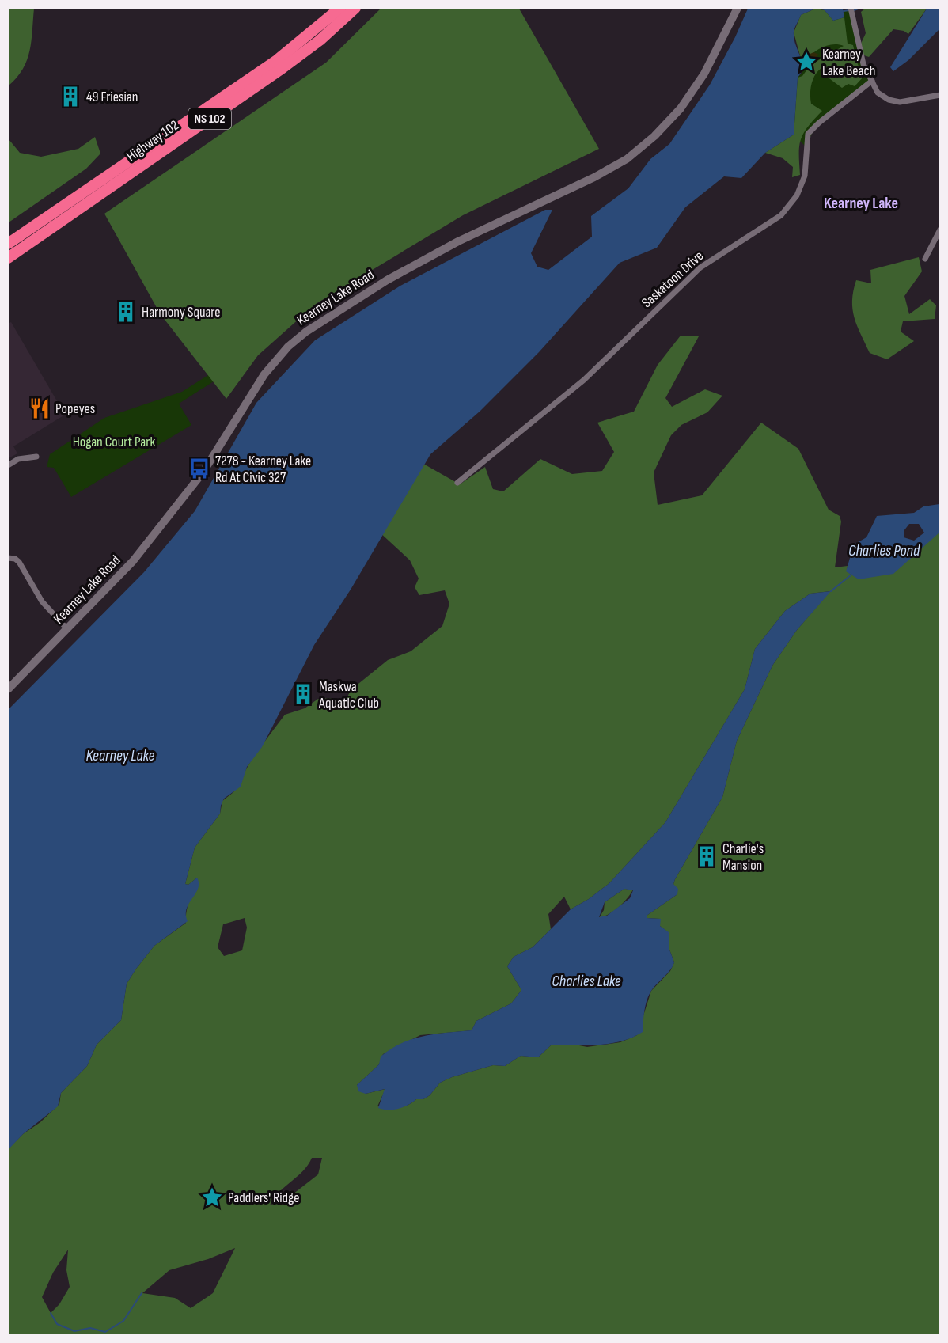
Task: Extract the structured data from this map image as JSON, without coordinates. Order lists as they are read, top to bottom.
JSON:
{
  "streets": {
    "highway": ["NS 102", "Highway 102"],
    "main road": ["Kearney Lake Road"],
    "street": ["Saskatoon Drive"]
  },
  "districts": ["Kearney Lake"],
  "water": ["Charlies Pond", "Kearney Lake", "Charlies Lake"],
  "parks": ["Hogan Court Park"],
  "places": {
    "place": ["Kearney Lake Beach", "Paddlers' Ridge"],
    "building": [
      "49 Friesian",
      "Harmony Square",
      "Maskwa Aquatic Club",
      "Charlie's Mansion"
    ],
    "restaurant": ["Popeyes"],
    "bus stop": ["7278 - Kearney Lake Rd At Civic 327"]
  }
}
